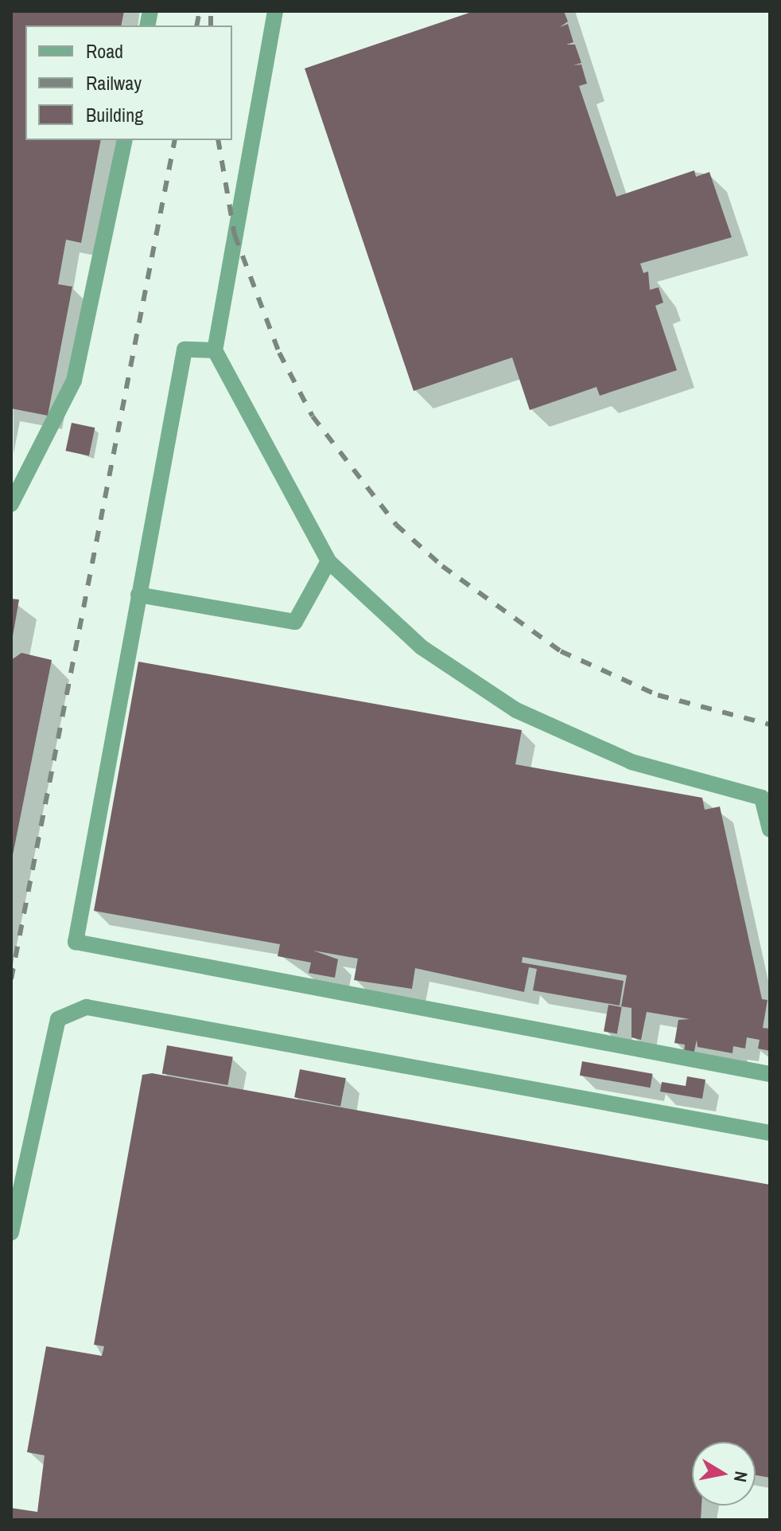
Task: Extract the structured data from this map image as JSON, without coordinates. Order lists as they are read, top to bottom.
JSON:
{
  "legend": ["Road", "Railway", "Building"],
  "north": "right"
}
